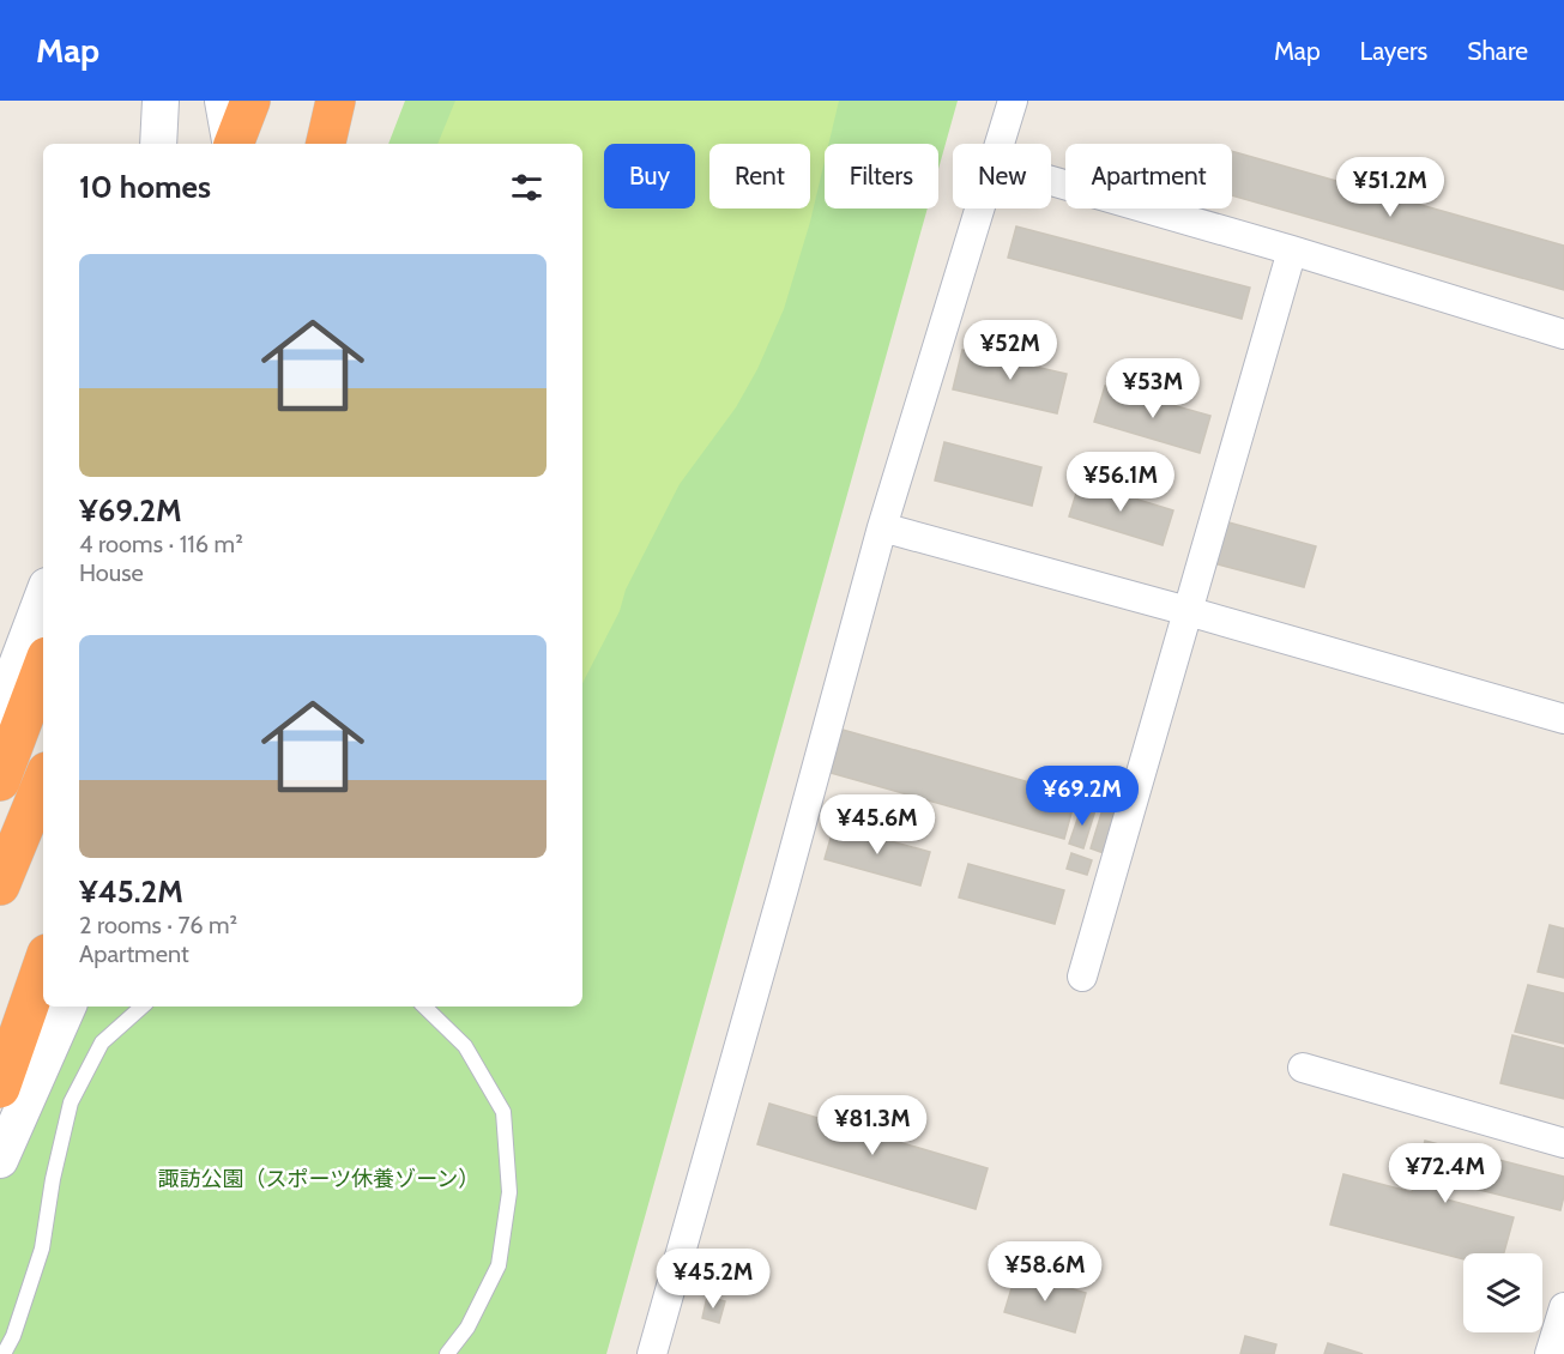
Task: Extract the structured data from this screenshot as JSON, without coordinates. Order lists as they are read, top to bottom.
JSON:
{
  "parks": ["諏訪公園（スポーツ休養ゾーン）"],
  "page": {
    "header": "Map",
    "nav": ["Map", "Layers", "Share"],
    "chip": [
      "Buy",
      "Rent",
      "Filters",
      "New",
      "Apartment"
    ],
    "heading": "10 homes",
    "price": [
      "¥51.2M",
      "¥52M",
      "¥53M",
      "¥56.1M",
      "¥69.2M",
      "¥45.6M",
      "¥81.3M",
      "¥72.4M",
      "¥58.6M",
      "¥45.2M"
    ],
    "list": [
      {
        "name": "¥69.2M",
        "note": "4 rooms · 116 m² · House"
      },
      {
        "name": "¥45.2M",
        "note": "2 rooms · 76 m² · Apartment"
      }
    ]
  }
}
